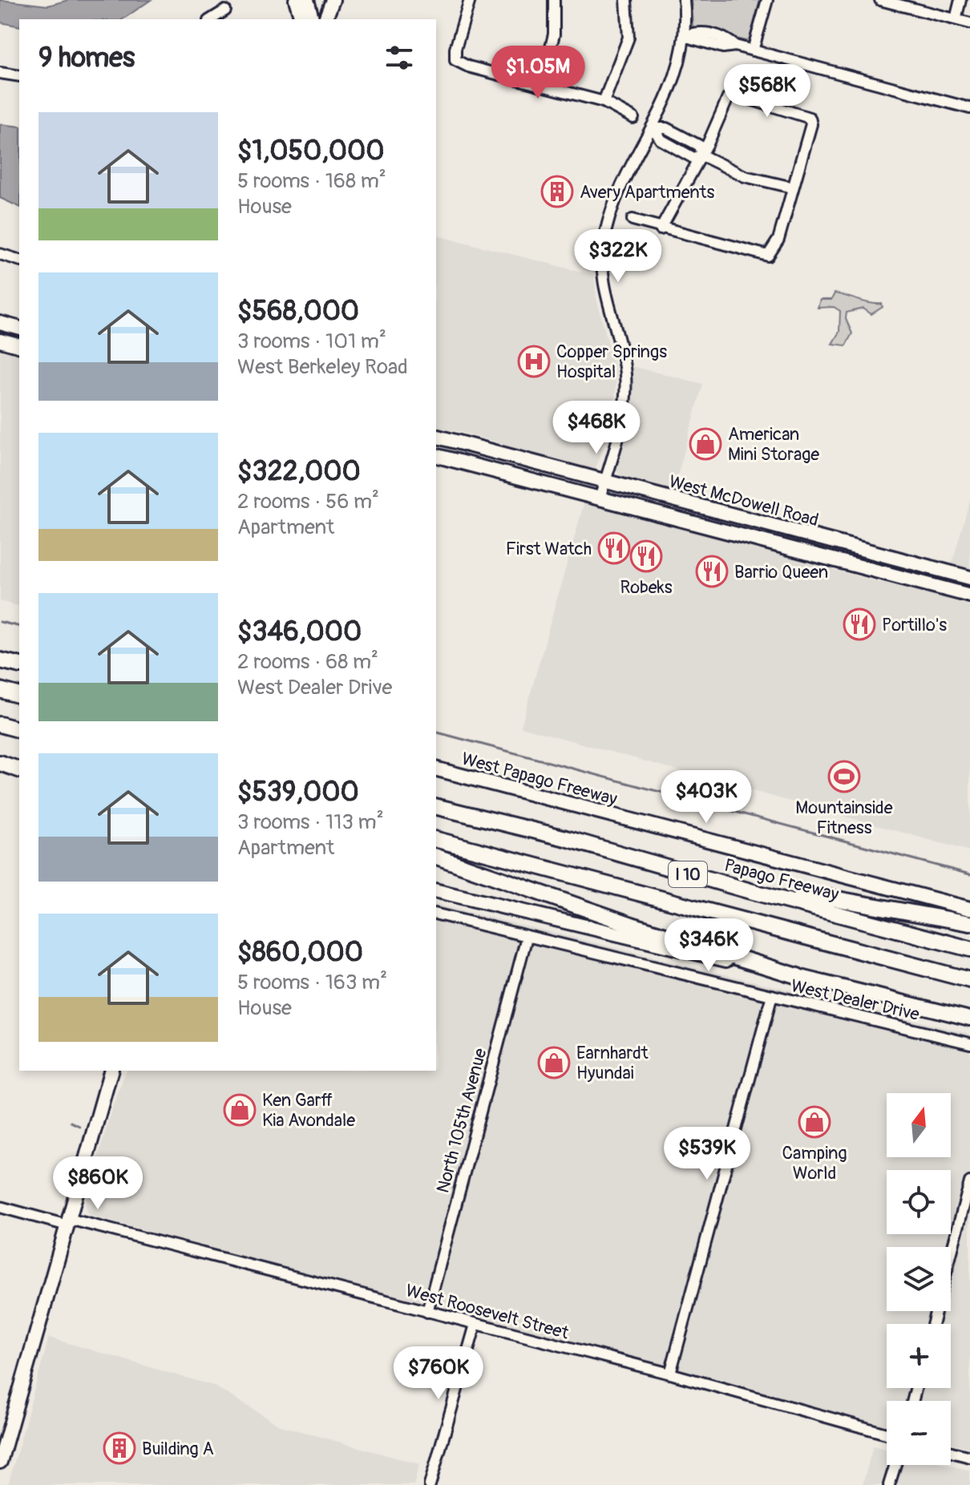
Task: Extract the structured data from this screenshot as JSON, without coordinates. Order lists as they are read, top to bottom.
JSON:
{
  "streets": {
    "highway": ["I 10", "Papago Freeway"],
    "main road": ["West McDowell Road", "West Papago Freeway"],
    "street": ["West Dealer Drive", "North 105th Avenue", "West Roosevelt Street"]
  },
  "crossings": [
    ["West Dealer Drive", "North 105th Avenue"],
    ["North 105th Avenue", "West Roosevelt Street"]
  ],
  "places": {
    "building": ["Avery Apartments", "Building A"],
    "hospital": ["Copper Springs Hospital"],
    "shop": [
      "American Mini Storage",
      "Earnhardt Hyundai",
      "Ken Garff Kia Avondale",
      "Camping World"
    ],
    "restaurant": [
      "First Watch",
      "Robeks",
      "Barrio Queen",
      "Portillo's"
    ],
    "sports": ["Mountainside Fitness"]
  },
  "north": "top",
  "page": {
    "heading": "9 homes",
    "price": [
      "$1.05M",
      "$568K",
      "$322K",
      "$468K",
      "$403K",
      "$346K",
      "$539K",
      "$860K",
      "$760K"
    ],
    "list": [
      {
        "name": "$1,050,000",
        "note": "5 rooms · 168 m² · House"
      },
      {
        "name": "$568,000",
        "note": "3 rooms · 101 m² · West Berkeley Road"
      },
      {
        "name": "$322,000",
        "note": "2 rooms · 56 m² · Apartment"
      },
      {
        "name": "$346,000",
        "note": "2 rooms · 68 m² · West Dealer Drive"
      },
      {
        "name": "$539,000",
        "note": "3 rooms · 113 m² · Apartment"
      },
      {
        "name": "$860,000",
        "note": "5 rooms · 163 m² · House"
      }
    ],
    "map_buttons": ["+", "−"]
  }
}
